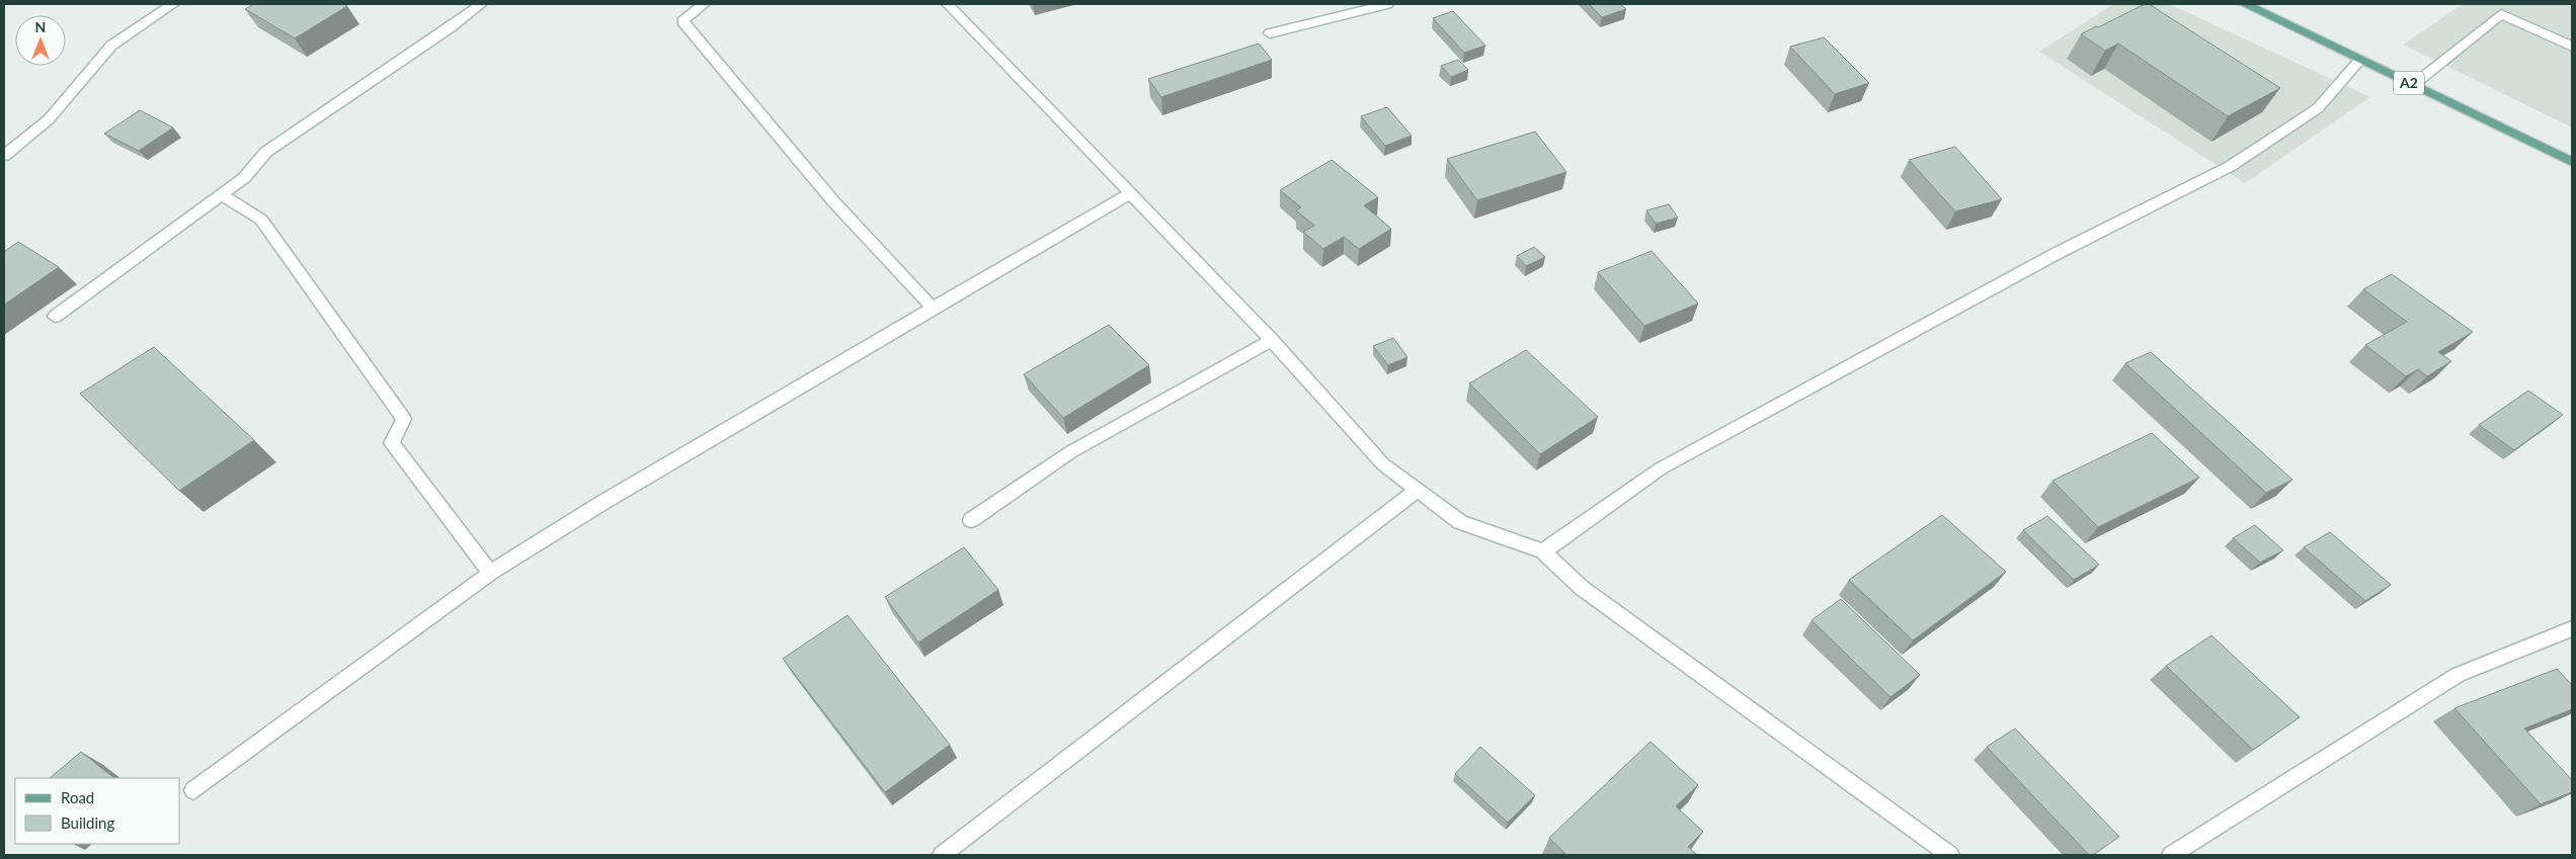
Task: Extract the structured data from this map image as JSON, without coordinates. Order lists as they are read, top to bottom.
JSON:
{
  "streets": {
    "main road": ["A2"]
  },
  "legend": ["Road", "Building"],
  "north": "top"
}
